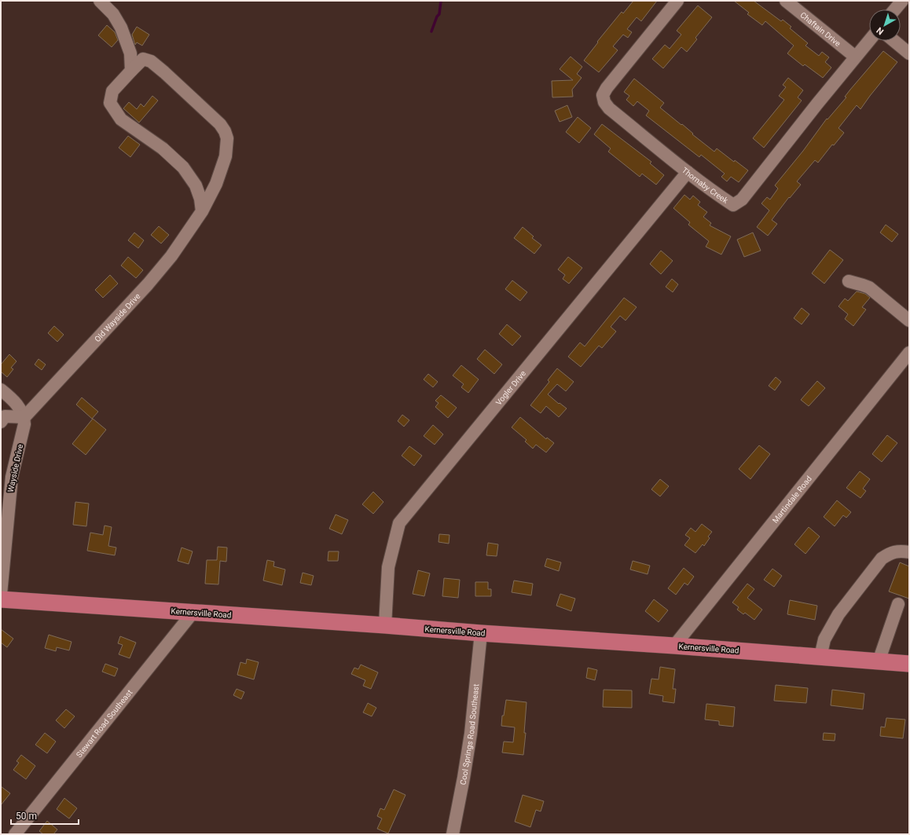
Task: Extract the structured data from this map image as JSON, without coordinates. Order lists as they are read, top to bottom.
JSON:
{
  "streets": {
    "main road": ["Kernersville Road"],
    "street": [
      "Chaftain Drive",
      "Thornaby Creek",
      "Old Wayside Drive",
      "Vogler Drive",
      "Wayside Drive",
      "Martindale Road",
      "Stewart Road Southeast",
      "Cool Springs Road Southeast"
    ]
  },
  "crossings": [
    ["Chaftain Drive", "Thornaby Creek"],
    ["Thornaby Creek", "Vogler Drive"],
    ["Old Wayside Drive", "Wayside Drive"],
    ["Vogler Drive", "Kernersville Road"],
    ["Martindale Road", "Kernersville Road"],
    ["Kernersville Road", "Stewart Road Southeast"],
    ["Kernersville Road", "Cool Springs Road Southeast"]
  ],
  "scale_bar": "50 m",
  "north": "bottom left"
}
